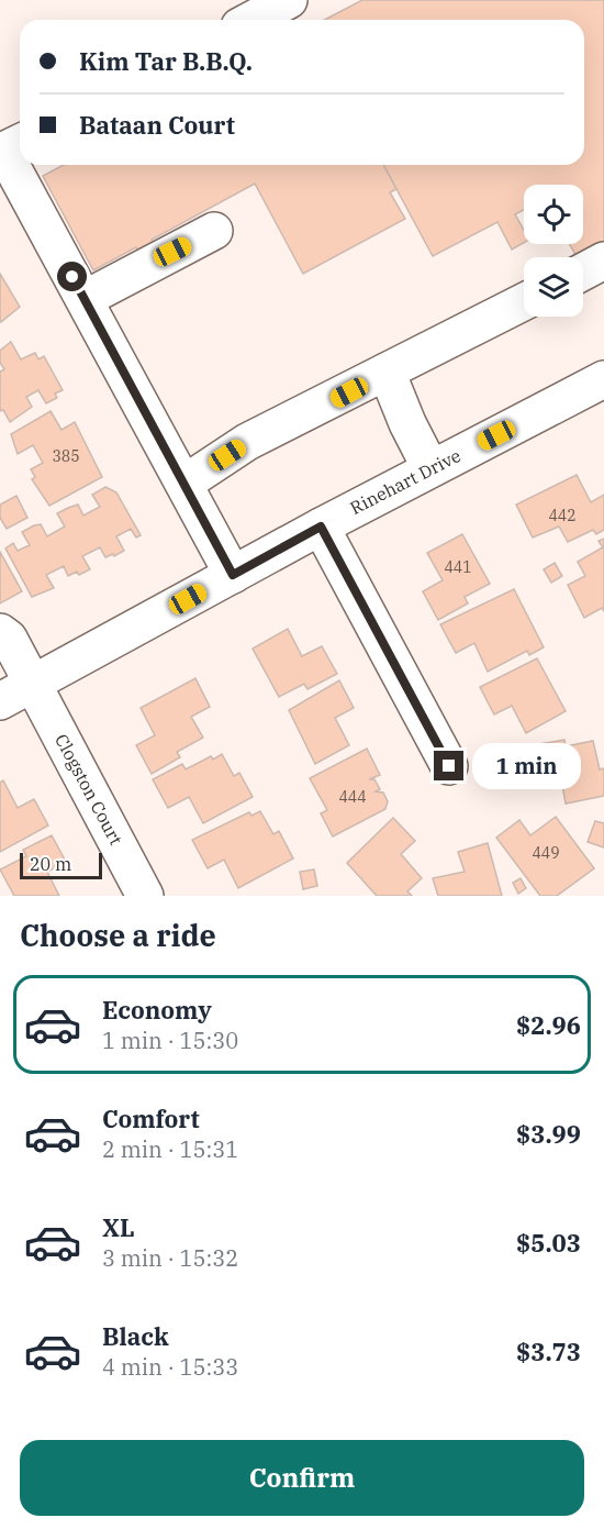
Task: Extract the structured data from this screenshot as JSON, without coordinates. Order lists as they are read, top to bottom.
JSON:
{
  "streets": {
    "street": ["Rinehart Drive", "Clogston Court"]
  },
  "crossings": [
    ["Rinehart Drive", "Clogston Court"]
  ],
  "house_numbers": [
    "385",
    "442",
    "441",
    "444",
    "449"
  ],
  "scale_bar": "20 m",
  "page": {
    "banner": ["Kim Tar B.B.Q.", "Bataan Court"],
    "bubble": "1 min",
    "scale": "20 m",
    "heading": "Choose a ride",
    "list": [
      {
        "name": "Economy",
        "note": "1 min · 15:30",
        "value": "$2.96"
      },
      {
        "name": "Comfort",
        "note": "2 min · 15:31",
        "value": "$3.99"
      },
      {
        "name": "XL",
        "note": "3 min · 15:32",
        "value": "$5.03"
      },
      {
        "name": "Black",
        "note": "4 min · 15:33",
        "value": "$3.73"
      }
    ],
    "buttons": "Confirm"
  }
}
